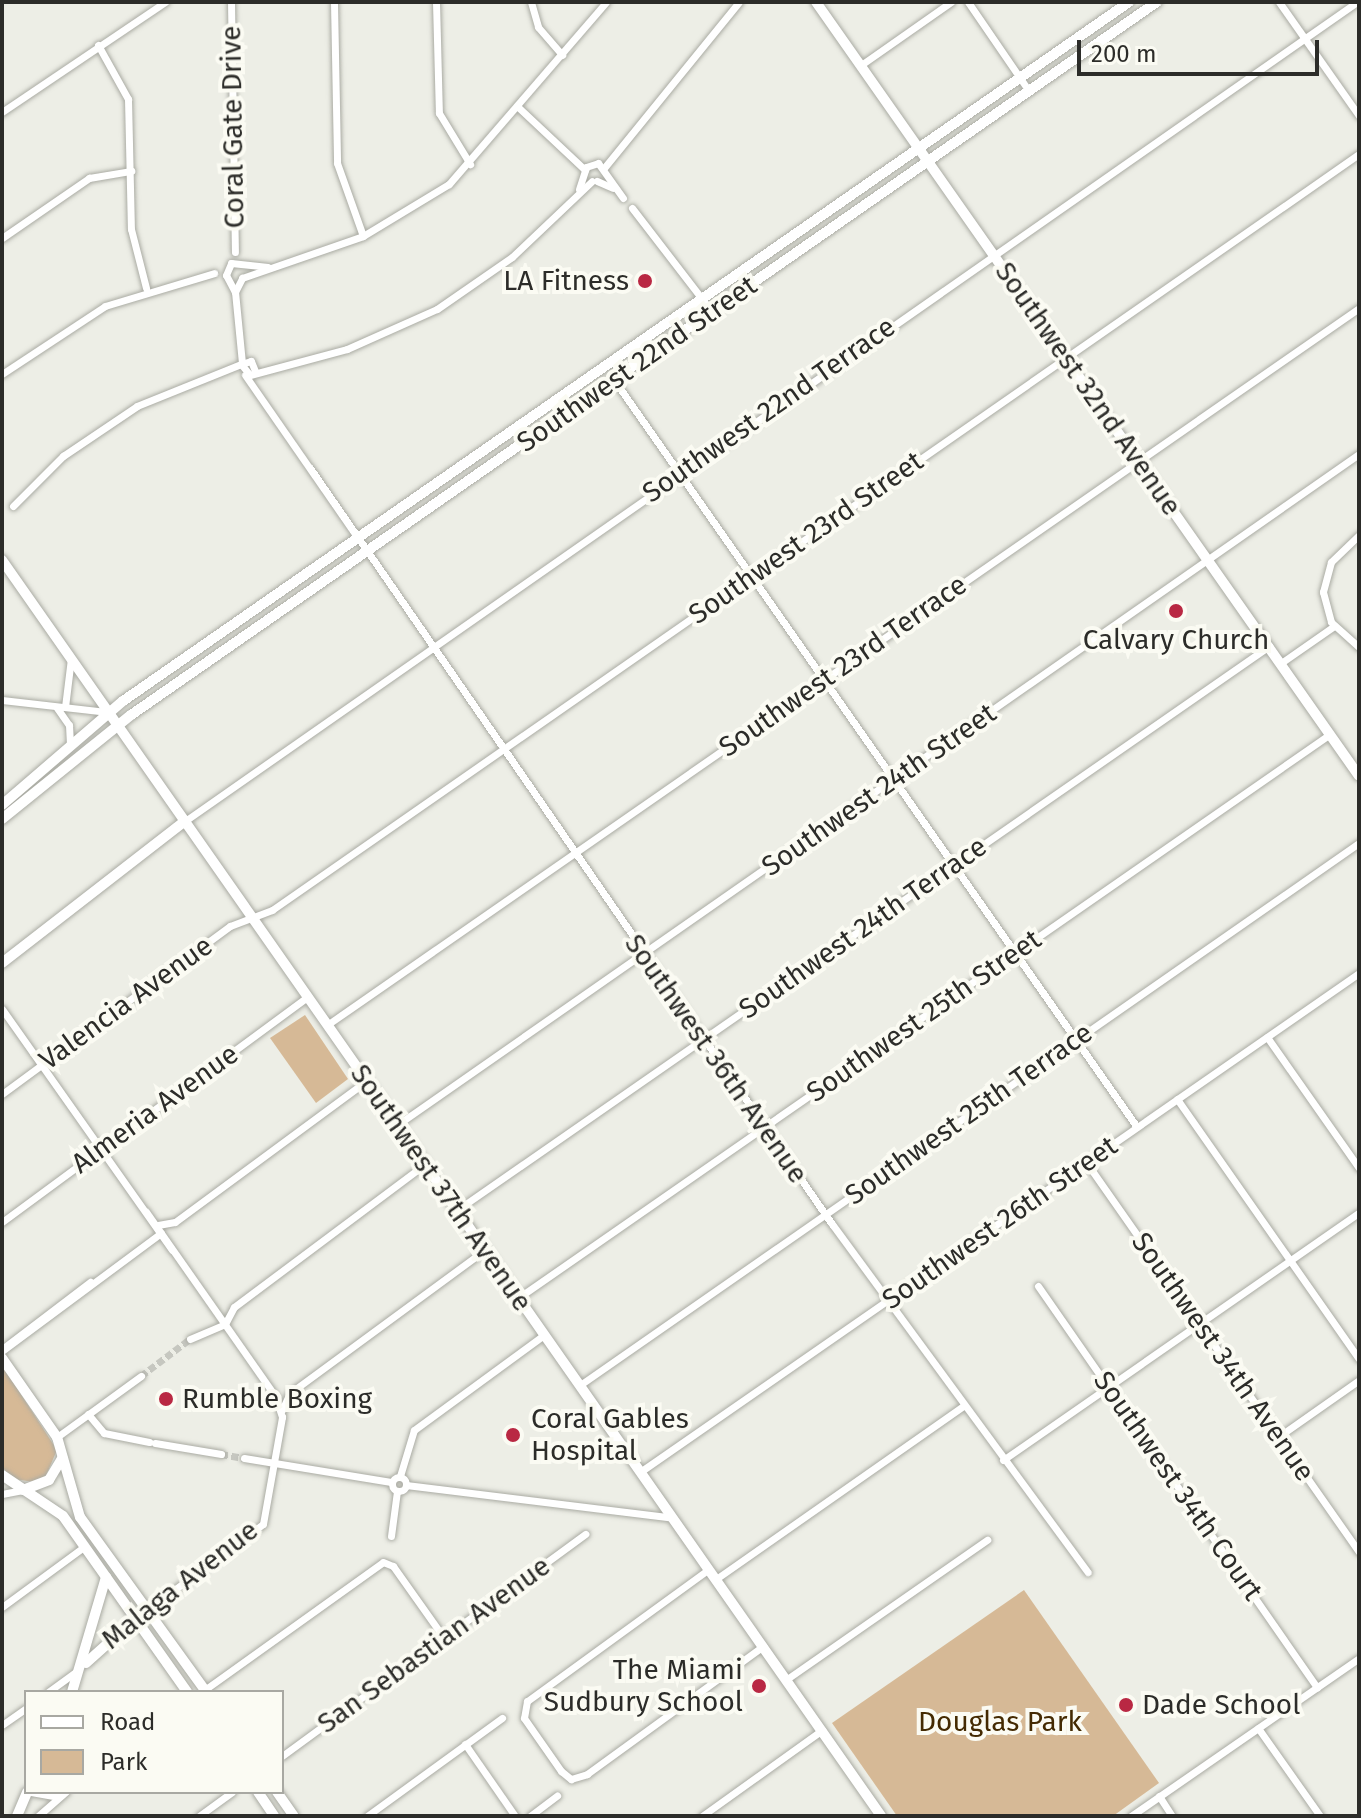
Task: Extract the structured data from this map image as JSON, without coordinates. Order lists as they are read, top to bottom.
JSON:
{
  "streets": {
    "main road": [
      "Southwest 22nd Street",
      "Southwest 32nd Avenue",
      "Southwest 37th Avenue",
      "Malaga Avenue"
    ],
    "street": [
      "Coral Gate Drive",
      "Southwest 22nd Terrace",
      "Southwest 23rd Street",
      "Southwest 23rd Terrace",
      "Southwest 24th Street",
      "Southwest 24th Terrace",
      "Valencia Avenue",
      "Southwest 25th Street",
      "Southwest 36th Avenue",
      "Almeria Avenue",
      "Southwest 25th Terrace",
      "Southwest 26th Street",
      "Southwest 34th Avenue",
      "Southwest 34th Court",
      "San Sebastian Avenue"
    ]
  },
  "crossings": [
    ["Southwest 22nd Street", "Southwest 32nd Avenue"],
    ["Southwest 22nd Street", "Southwest 36th Avenue"],
    ["Southwest 22nd Street", "Southwest 37th Avenue"],
    ["Southwest 32nd Avenue", "Southwest 22nd Terrace"],
    ["Southwest 32nd Avenue", "Southwest 23rd Street"],
    ["Southwest 32nd Avenue", "Southwest 23rd Terrace"],
    ["Southwest 32nd Avenue", "Southwest 24th Street"],
    ["Southwest 32nd Avenue", "Southwest 24th Terrace"],
    ["Southwest 32nd Avenue", "Southwest 25th Street"],
    ["Southwest 22nd Terrace", "Southwest 36th Avenue"],
    ["Southwest 22nd Terrace", "Southwest 37th Avenue"],
    ["Southwest 23rd Street", "Valencia Avenue"],
    ["Southwest 23rd Street", "Southwest 36th Avenue"],
    ["Southwest 23rd Street", "Southwest 37th Avenue"],
    ["Southwest 23rd Terrace", "Southwest 36th Avenue"],
    ["Southwest 23rd Terrace", "Southwest 37th Avenue"],
    ["Southwest 24th Street", "Southwest 36th Avenue"],
    ["Southwest 24th Street", "Southwest 37th Avenue"],
    ["Southwest 24th Terrace", "Southwest 36th Avenue"],
    ["Southwest 24th Terrace", "Southwest 37th Avenue"],
    ["Valencia Avenue", "Southwest 37th Avenue"],
    ["Valencia Avenue", "Malaga Avenue"],
    ["Southwest 25th Street", "Southwest 36th Avenue"],
    ["Southwest 25th Street", "Southwest 37th Avenue"],
    ["Southwest 36th Avenue", "Southwest 25th Terrace"],
    ["Southwest 36th Avenue", "Southwest 26th Street"],
    ["Almeria Avenue", "Southwest 37th Avenue"],
    ["Almeria Avenue", "Malaga Avenue"],
    ["Southwest 25th Terrace", "Southwest 37th Avenue"],
    ["Southwest 37th Avenue", "Southwest 26th Street"],
    ["Southwest 37th Avenue", "Malaga Avenue"],
    ["Southwest 26th Street", "Southwest 34th Avenue"]
  ],
  "parks": ["Douglas Park"],
  "places": [
    "LA Fitness",
    "Calvary Church",
    "Rumble Boxing",
    "Coral Gables Hospital",
    "The Miami Sudbury School",
    "Dade School"
  ],
  "legend": ["Road", "Park"],
  "scale_bar": "200 m"
}
